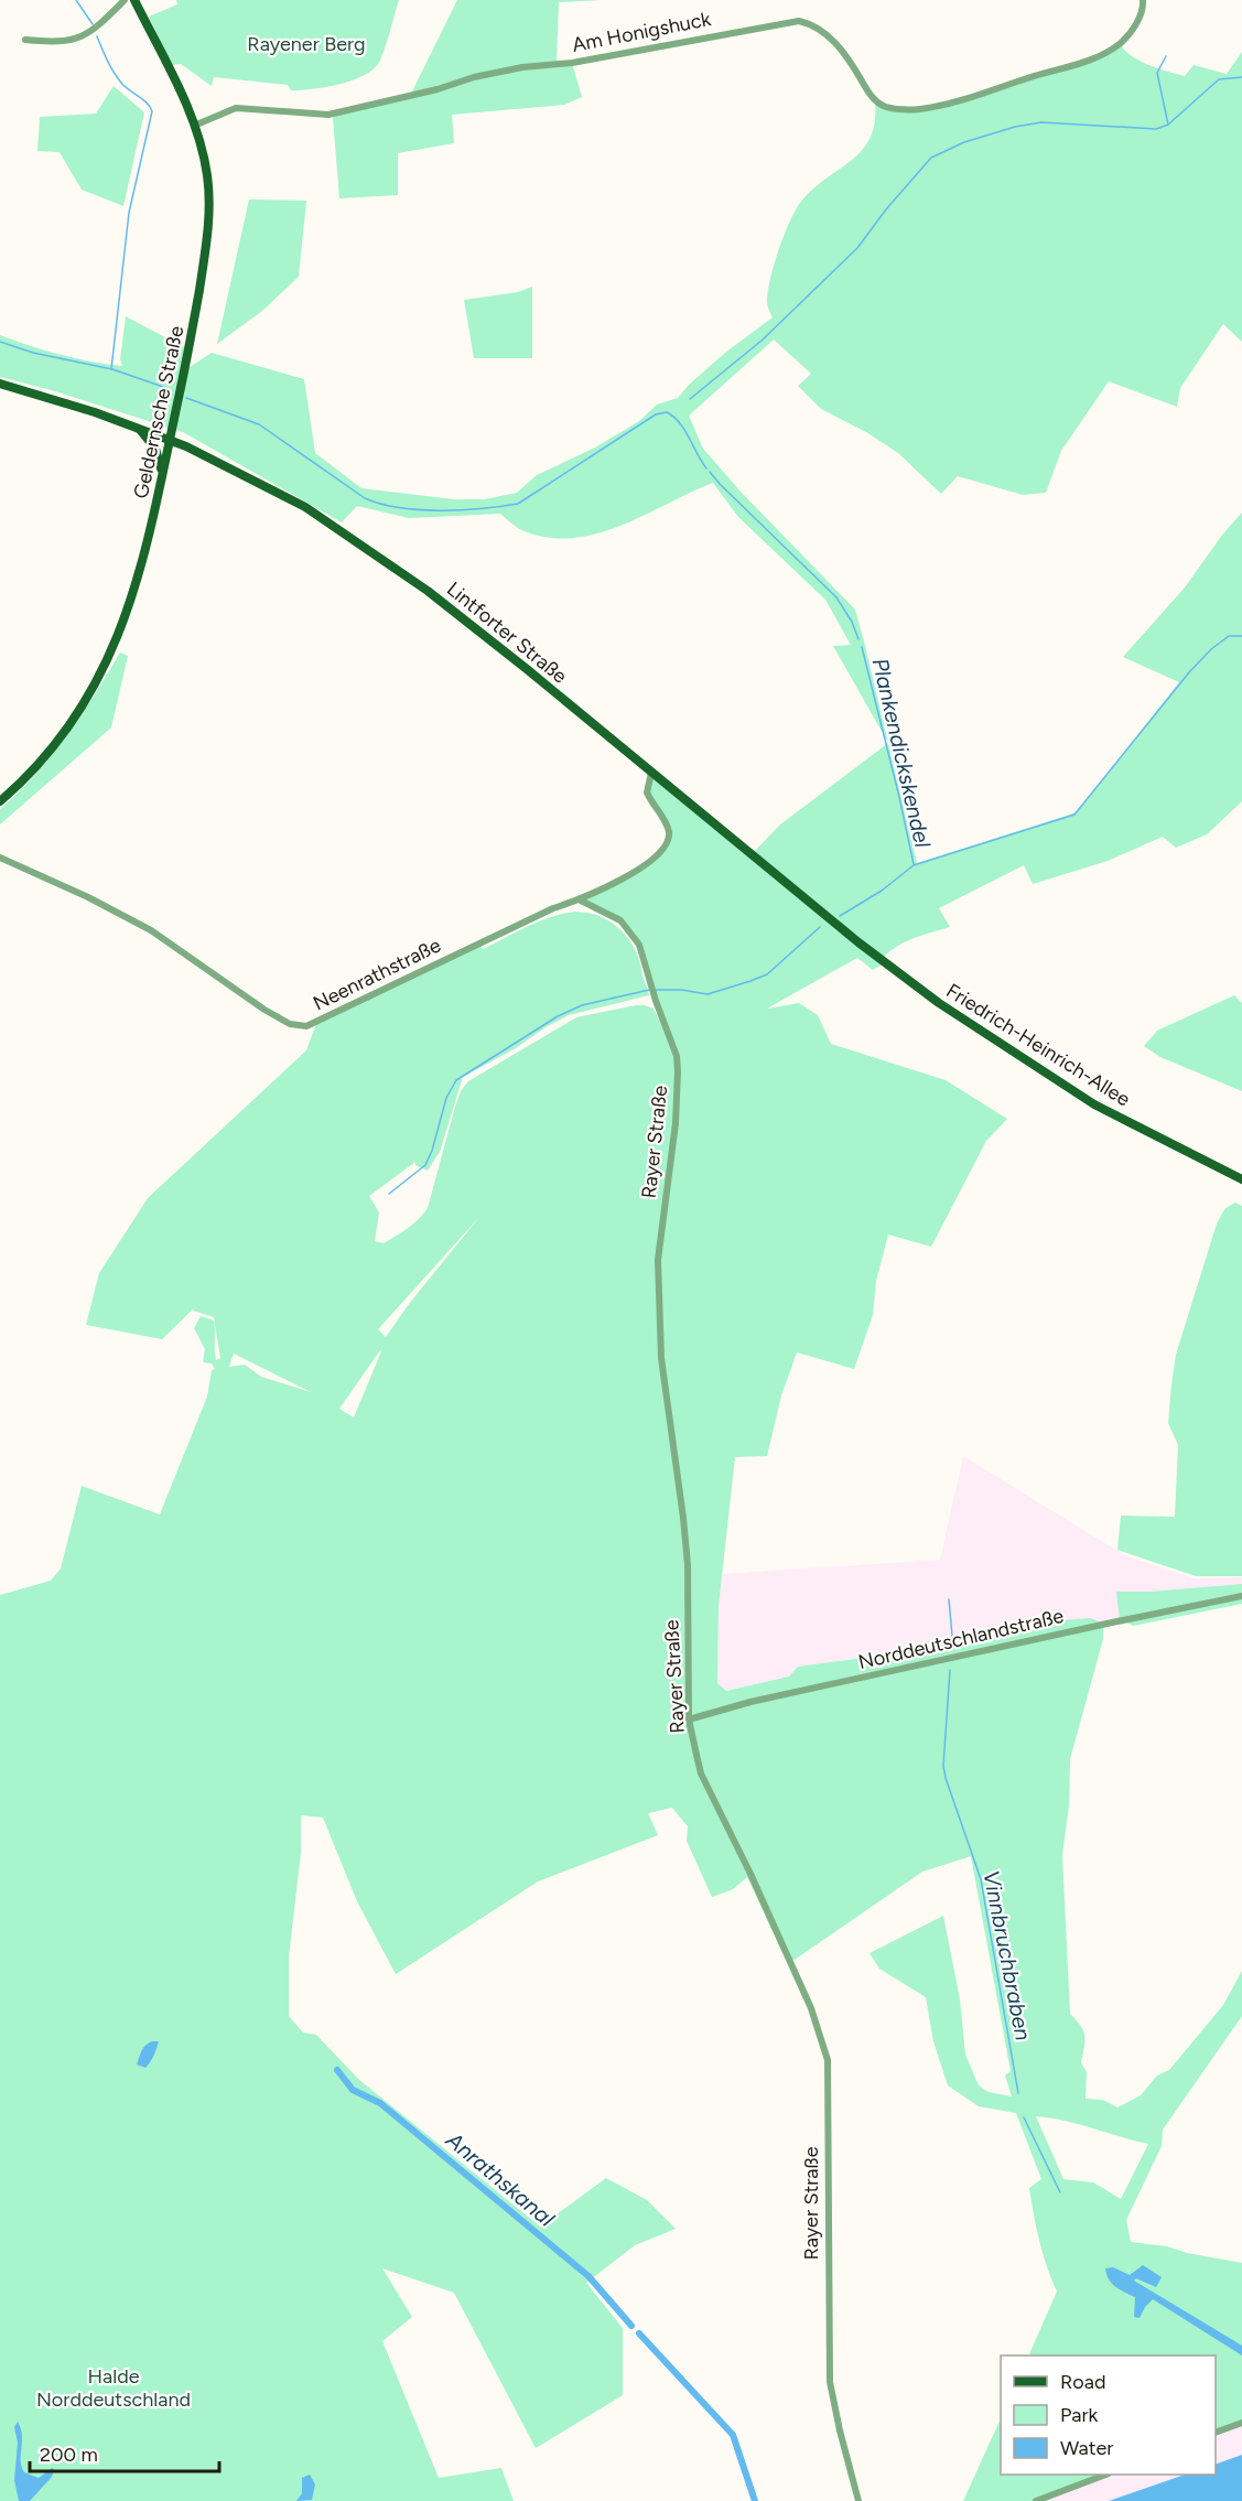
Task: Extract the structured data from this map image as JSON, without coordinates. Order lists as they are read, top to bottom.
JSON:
{
  "streets": {
    "main road": ["Geldernsche Straße", "Lintforter Straße", "Friedrich-Heinrich-Allee"],
    "street": [
      "Am Honigshuck",
      "Neenrathstraße",
      "Rayer Straße",
      "Norddeutschlandstraße"
    ]
  },
  "crossings": [
    ["Am Honigshuck", "Geldernsche Straße"],
    ["Geldernsche Straße", "Lintforter Straße"],
    ["Lintforter Straße", "Neenrathstraße"],
    ["Lintforter Straße", "Friedrich-Heinrich-Allee"],
    ["Neenrathstraße", "Rayer Straße"],
    ["Rayer Straße", "Norddeutschlandstraße"]
  ],
  "water": ["Plankendickskendel", "Vinnbruchbraben", "Anrathskanal"],
  "parks": ["Rayener Berg", "Halde Norddeutschland"],
  "legend": ["Road", "Park", "Water"],
  "scale_bar": "200 m"
}
